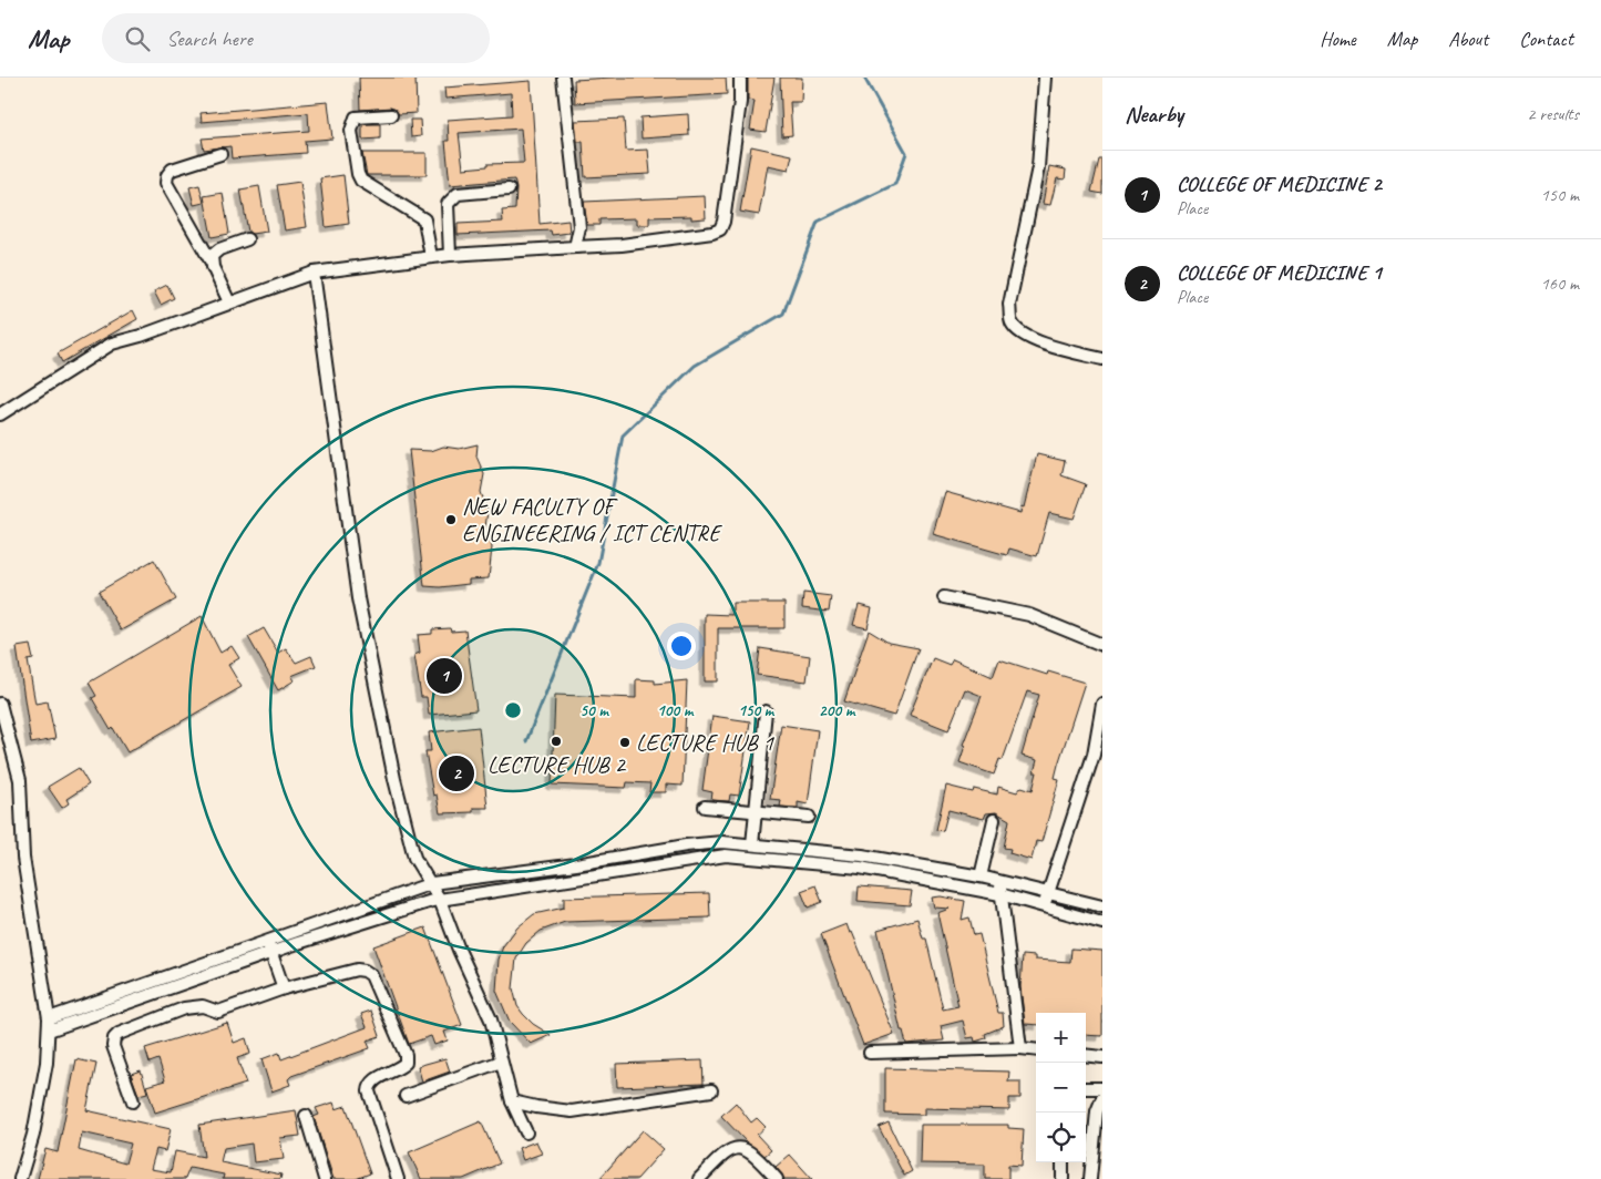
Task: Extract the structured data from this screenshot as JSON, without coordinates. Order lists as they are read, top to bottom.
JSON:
{
  "places": ["NEW FACULTY OF ENGINEERING / ICT CENTRE", "LECTURE HUB 2", "LECTURE HUB 1"],
  "page": {
    "header": "Map",
    "search": "Search here",
    "nav": [
      "Home",
      "Map",
      "About",
      "Contact"
    ],
    "heading": ["Nearby", "2 results"],
    "list": [
      {
        "mark": "1",
        "name": "COLLEGE OF MEDICINE 2",
        "note": "Place",
        "value": "150 m"
      },
      {
        "mark": "2",
        "name": "COLLEGE OF MEDICINE 1",
        "note": "Place",
        "value": "160 m"
      }
    ],
    "pins": ["1", "2"],
    "map_buttons": ["+", "−"]
  },
  "rings": [
    "50 m",
    "100 m",
    "150 m",
    "200 m"
  ]
}
